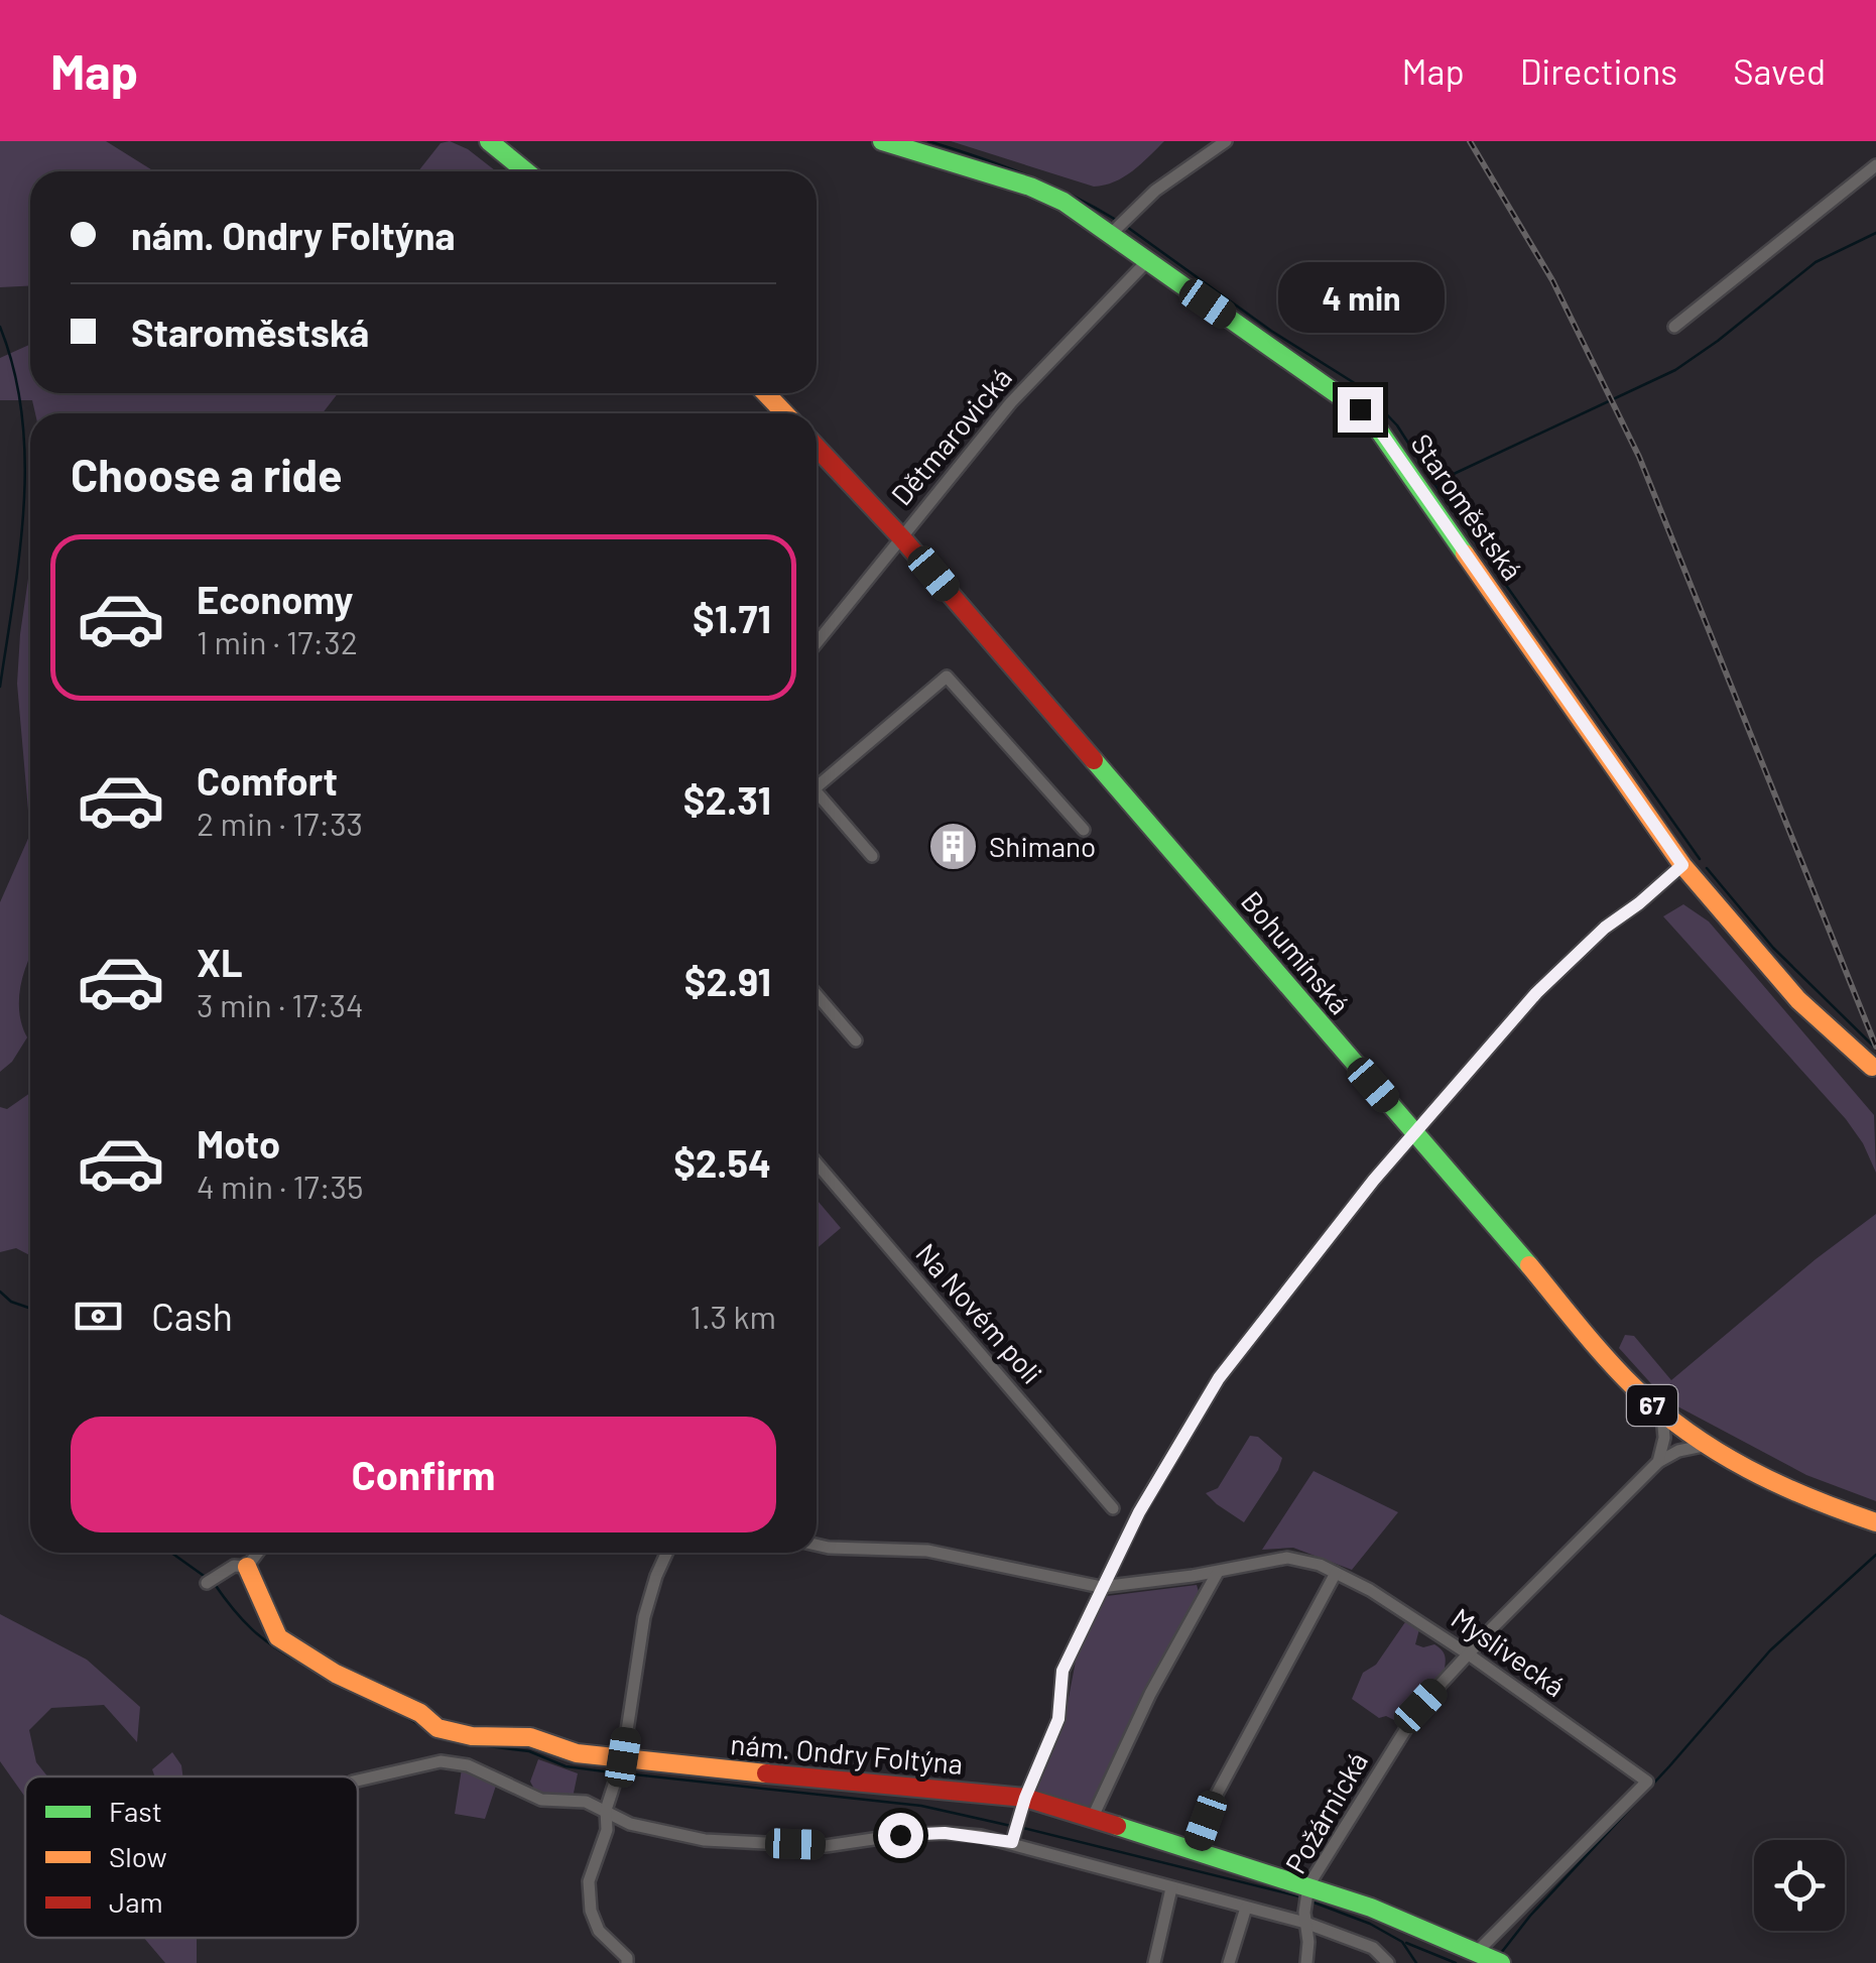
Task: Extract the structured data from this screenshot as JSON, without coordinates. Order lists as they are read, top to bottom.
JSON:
{
  "streets": {
    "street": [
      "Dětmarovická",
      "Staroměstská",
      "Bohumínská",
      "Na Novém poli",
      "67",
      "Myslivecká",
      "nám. Ondry Foltýna",
      "Požárnická"
    ]
  },
  "crossings": [
    ["Dětmarovická", "Staroměstská"],
    ["Dětmarovická", "Bohumínská"],
    ["Myslivecká", "nám. Ondry Foltýna"],
    ["Myslivecká", "Požárnická"],
    ["nám. Ondry Foltýna", "Požárnická"]
  ],
  "places": {
    "building": ["Shimano"]
  },
  "legend": ["Fast", "Slow", "Jam"],
  "page": {
    "header": "Map",
    "nav": ["Map", "Directions", "Saved"],
    "banner": ["nám. Ondry Foltýna", "Staroměstská"],
    "bubble": "4 min",
    "heading": "Choose a ride",
    "list": [
      {
        "name": "Economy",
        "note": "1 min · 17:32",
        "value": "$1.71"
      },
      {
        "name": "Comfort",
        "note": "2 min · 17:33",
        "value": "$2.31"
      },
      {
        "name": "XL",
        "note": "3 min · 17:34",
        "value": "$2.91"
      },
      {
        "name": "Moto",
        "note": "4 min · 17:35",
        "value": "$2.54"
      }
    ],
    "pay": ["Cash", "1.3 km"],
    "buttons": "Confirm"
  }
}
